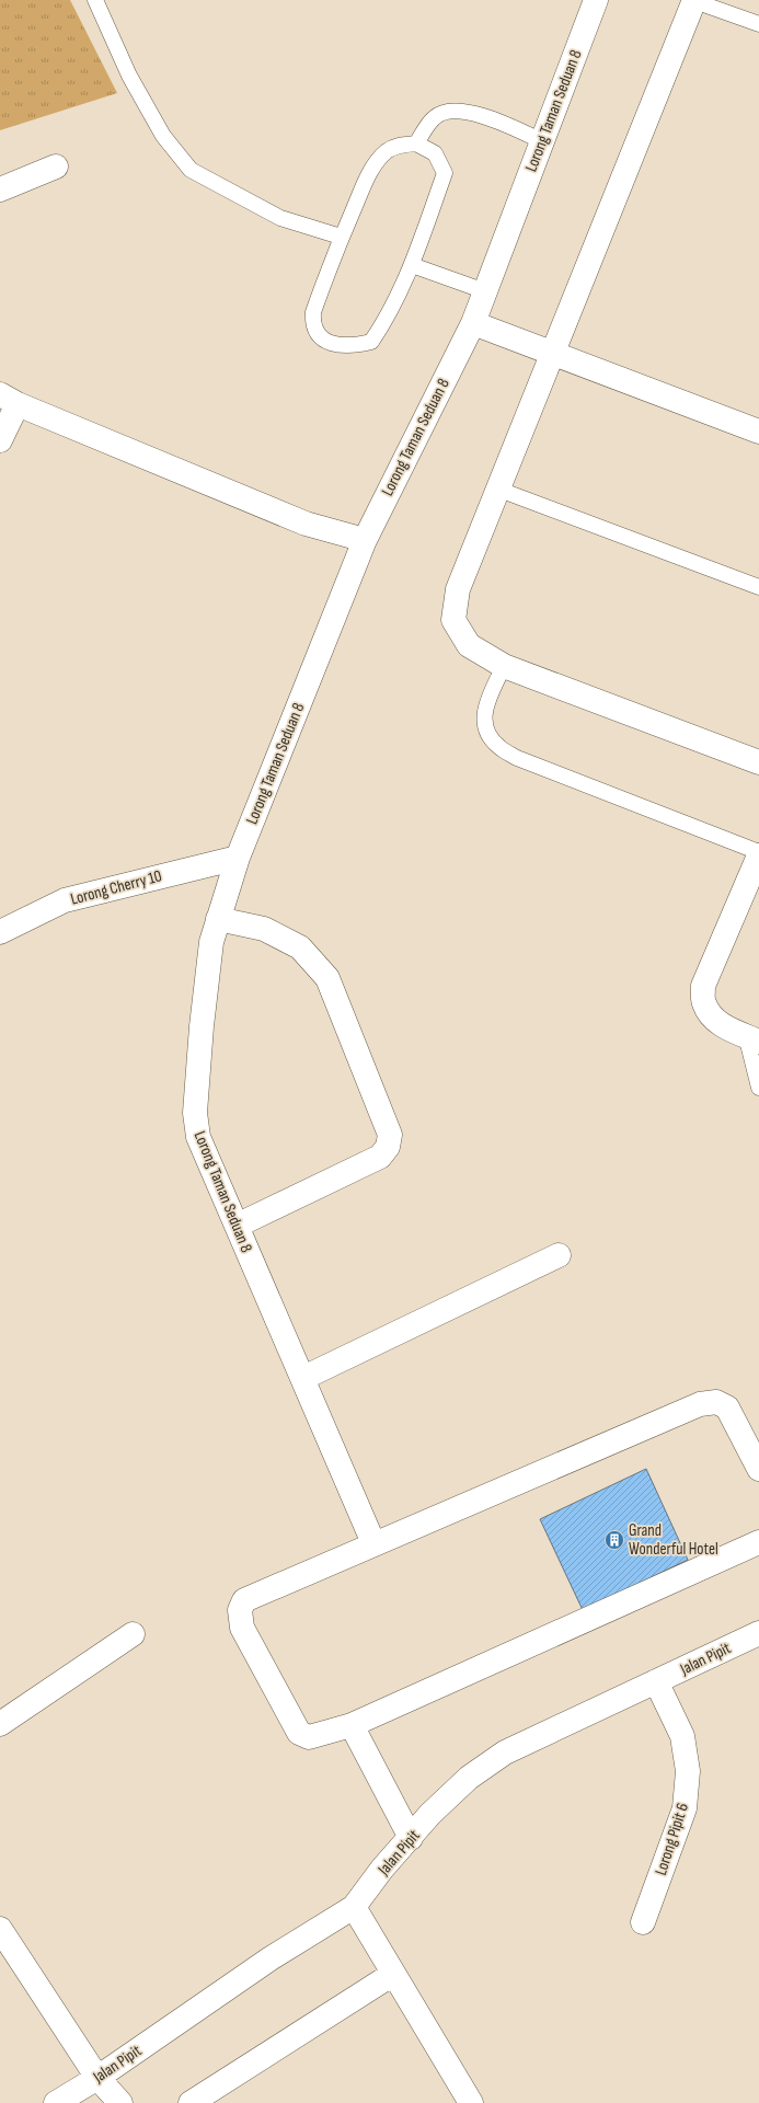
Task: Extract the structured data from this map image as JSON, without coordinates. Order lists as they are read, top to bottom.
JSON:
{
  "streets": {
    "street": [
      "Lorong Taman Seduan 8",
      "Lorong Cherry 10",
      "Jalan Pipit",
      "Lorong Pipit 6"
    ]
  },
  "crossings": [
    ["Lorong Taman Seduan 8", "Lorong Cherry 10"],
    ["Jalan Pipit", "Lorong Pipit 6"]
  ],
  "places": {
    "building": ["Grand Wonderful Hotel"]
  }
}
